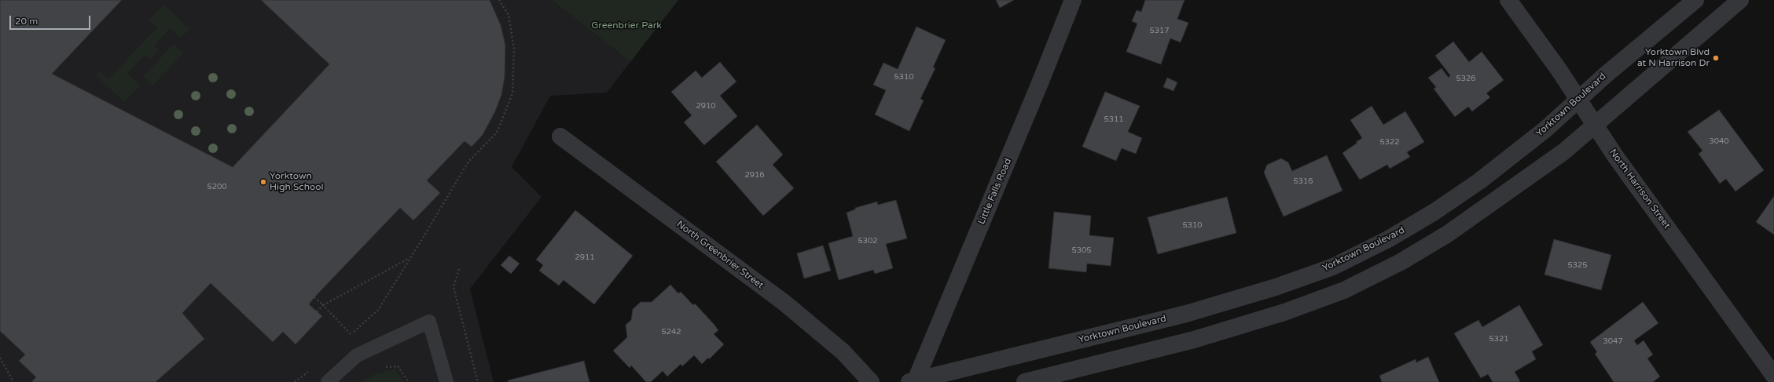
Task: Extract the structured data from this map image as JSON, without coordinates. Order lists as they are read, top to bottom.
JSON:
{
  "streets": {
    "street": [
      "Yorktown Boulevard",
      "North Harrison Street",
      "Little Falls Road",
      "North Greenbrier Street"
    ]
  },
  "crossings": [
    ["Yorktown Boulevard", "North Harrison Street"],
    ["Yorktown Boulevard", "Little Falls Road"]
  ],
  "parks": ["Greenbrier Park"],
  "places": ["Yorktown Blvd at N Harrison Dr", "Yorktown High School"],
  "house_numbers": [
    "5317",
    "5310",
    "5326",
    "2910",
    "5311",
    "3040",
    "5322",
    "2916",
    "5316",
    "5200",
    "5310",
    "5302",
    "5305",
    "2911",
    "5325",
    "5242",
    "5321",
    "3047"
  ],
  "scale_bar": "20 m"
}
